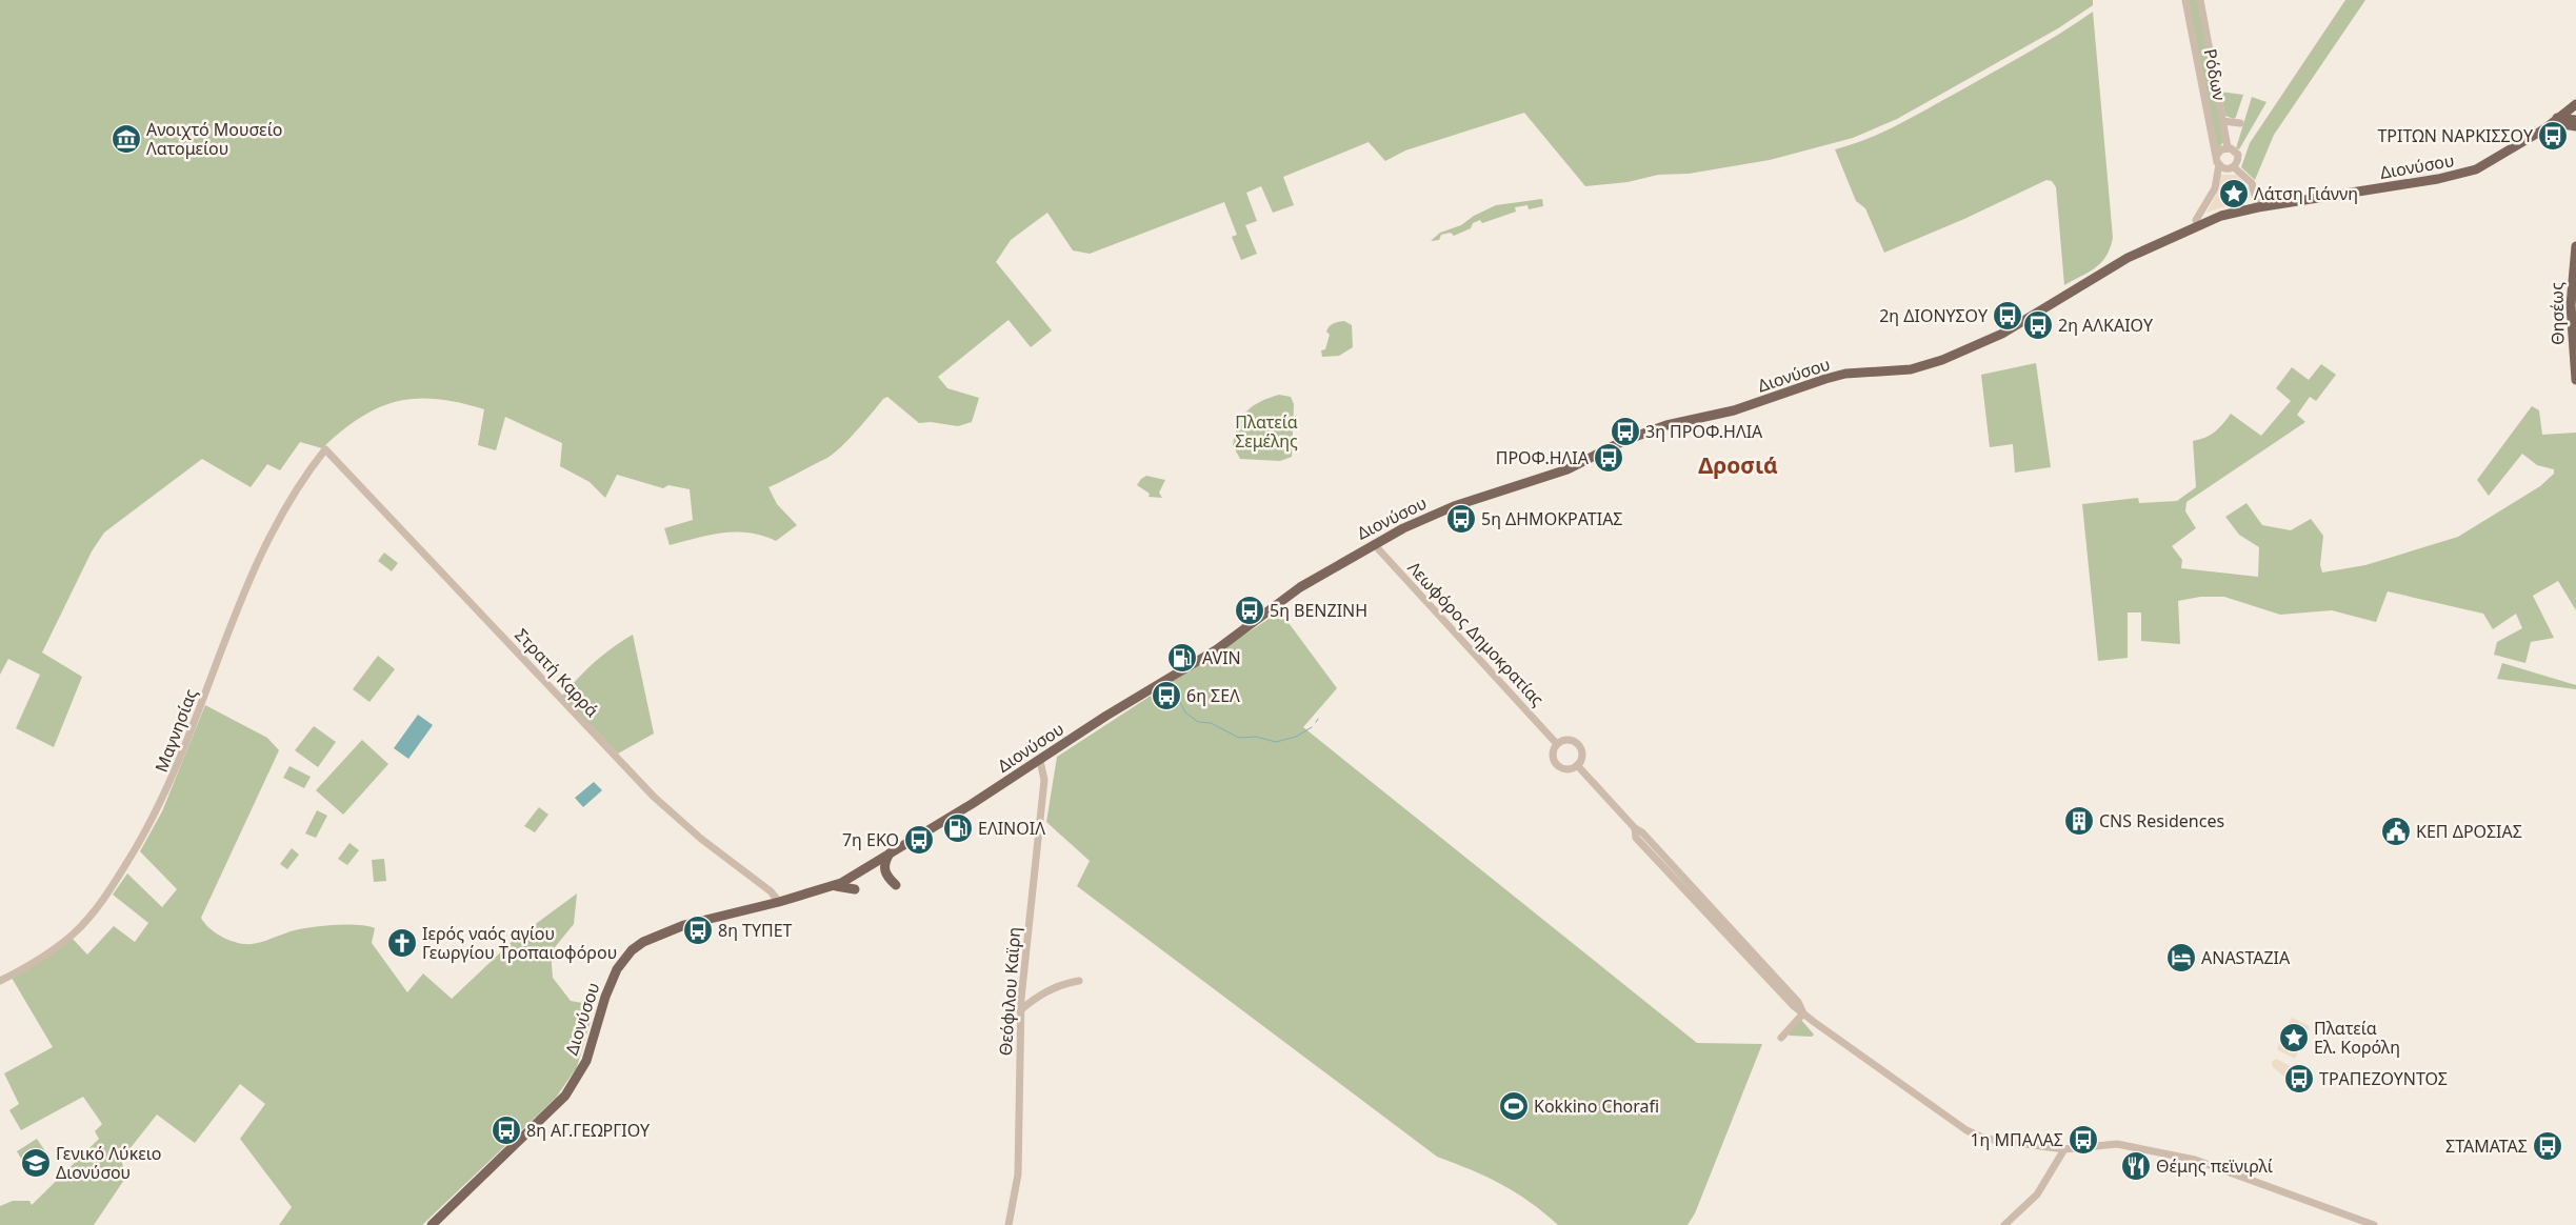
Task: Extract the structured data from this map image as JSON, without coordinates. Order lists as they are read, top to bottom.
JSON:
{
  "streets": {
    "main road": ["Διονύσου", "Θησέως"],
    "street": [
      "Ρόδων",
      "Λεωφόρος Δημοκρατίας",
      "Στρατή Καρρά",
      "Μαγνησίας",
      "Θεόφιλου Καϊρη"
    ]
  },
  "crossings": [
    ["Διονύσου", "Λεωφόρος Δημοκρατίας"],
    ["Διονύσου", "Στρατή Καρρά"],
    ["Διονύσου", "Θεόφιλου Καϊρη"],
    ["Στρατή Καρρά", "Μαγνησίας"]
  ],
  "districts": ["Δροσιά"],
  "parks": ["Πλατεία Σεμέλης"],
  "places": {
    "bus stop": [
      "ΤΡΙΤΩΝ ΝΑΡΚΙΣΣΟΥ",
      "2η ΔΙΟΝΥΣΟΥ",
      "2η ΑΛΚΑΙΟΥ",
      "3η ΠΡΟΦ.ΗΛΙΑ",
      "ΠΡΟΦ.ΗΛΙΑ",
      "5η ΔΗΜΟΚΡΑΤΙΑΣ",
      "5η ΒΕΝΖΙΝΗ",
      "6η ΣΕΛ",
      "7η ΕΚΟ",
      "8η ΤΥΠΕΤ",
      "ΤΡΑΠΕΖΟΥΝΤΟΣ",
      "8η ΑΓ.ΓΕΩΡΓΙΟΥ",
      "1η ΜΠΑΛΑΣ",
      "ΣΤΑΜΑΤΑΣ"
    ],
    "museum": ["Ανοιχτό Μουσείο Λατομείου"],
    "place": ["Λάτση Γιάννη", "Πλατεία Ελ. Κορόλη"],
    "fuel station": ["AVIN", "ΕΛΙΝΟΙΛ"],
    "building": ["CNS Residences"],
    "public building": ["ΚΕΠ ΔΡΟΣΙΑΣ"],
    "church": ["Ιερός ναός αγίου Γεωργίου Τροπαιοφόρου"],
    "hotel": ["ANASTAZIA"],
    "sports": ["Kokkino Chorafi"],
    "school or university": ["Γενικό Λύκειο Διονύσου"],
    "restaurant": ["Θέμης πεϊνιρλί"]
  }
}
